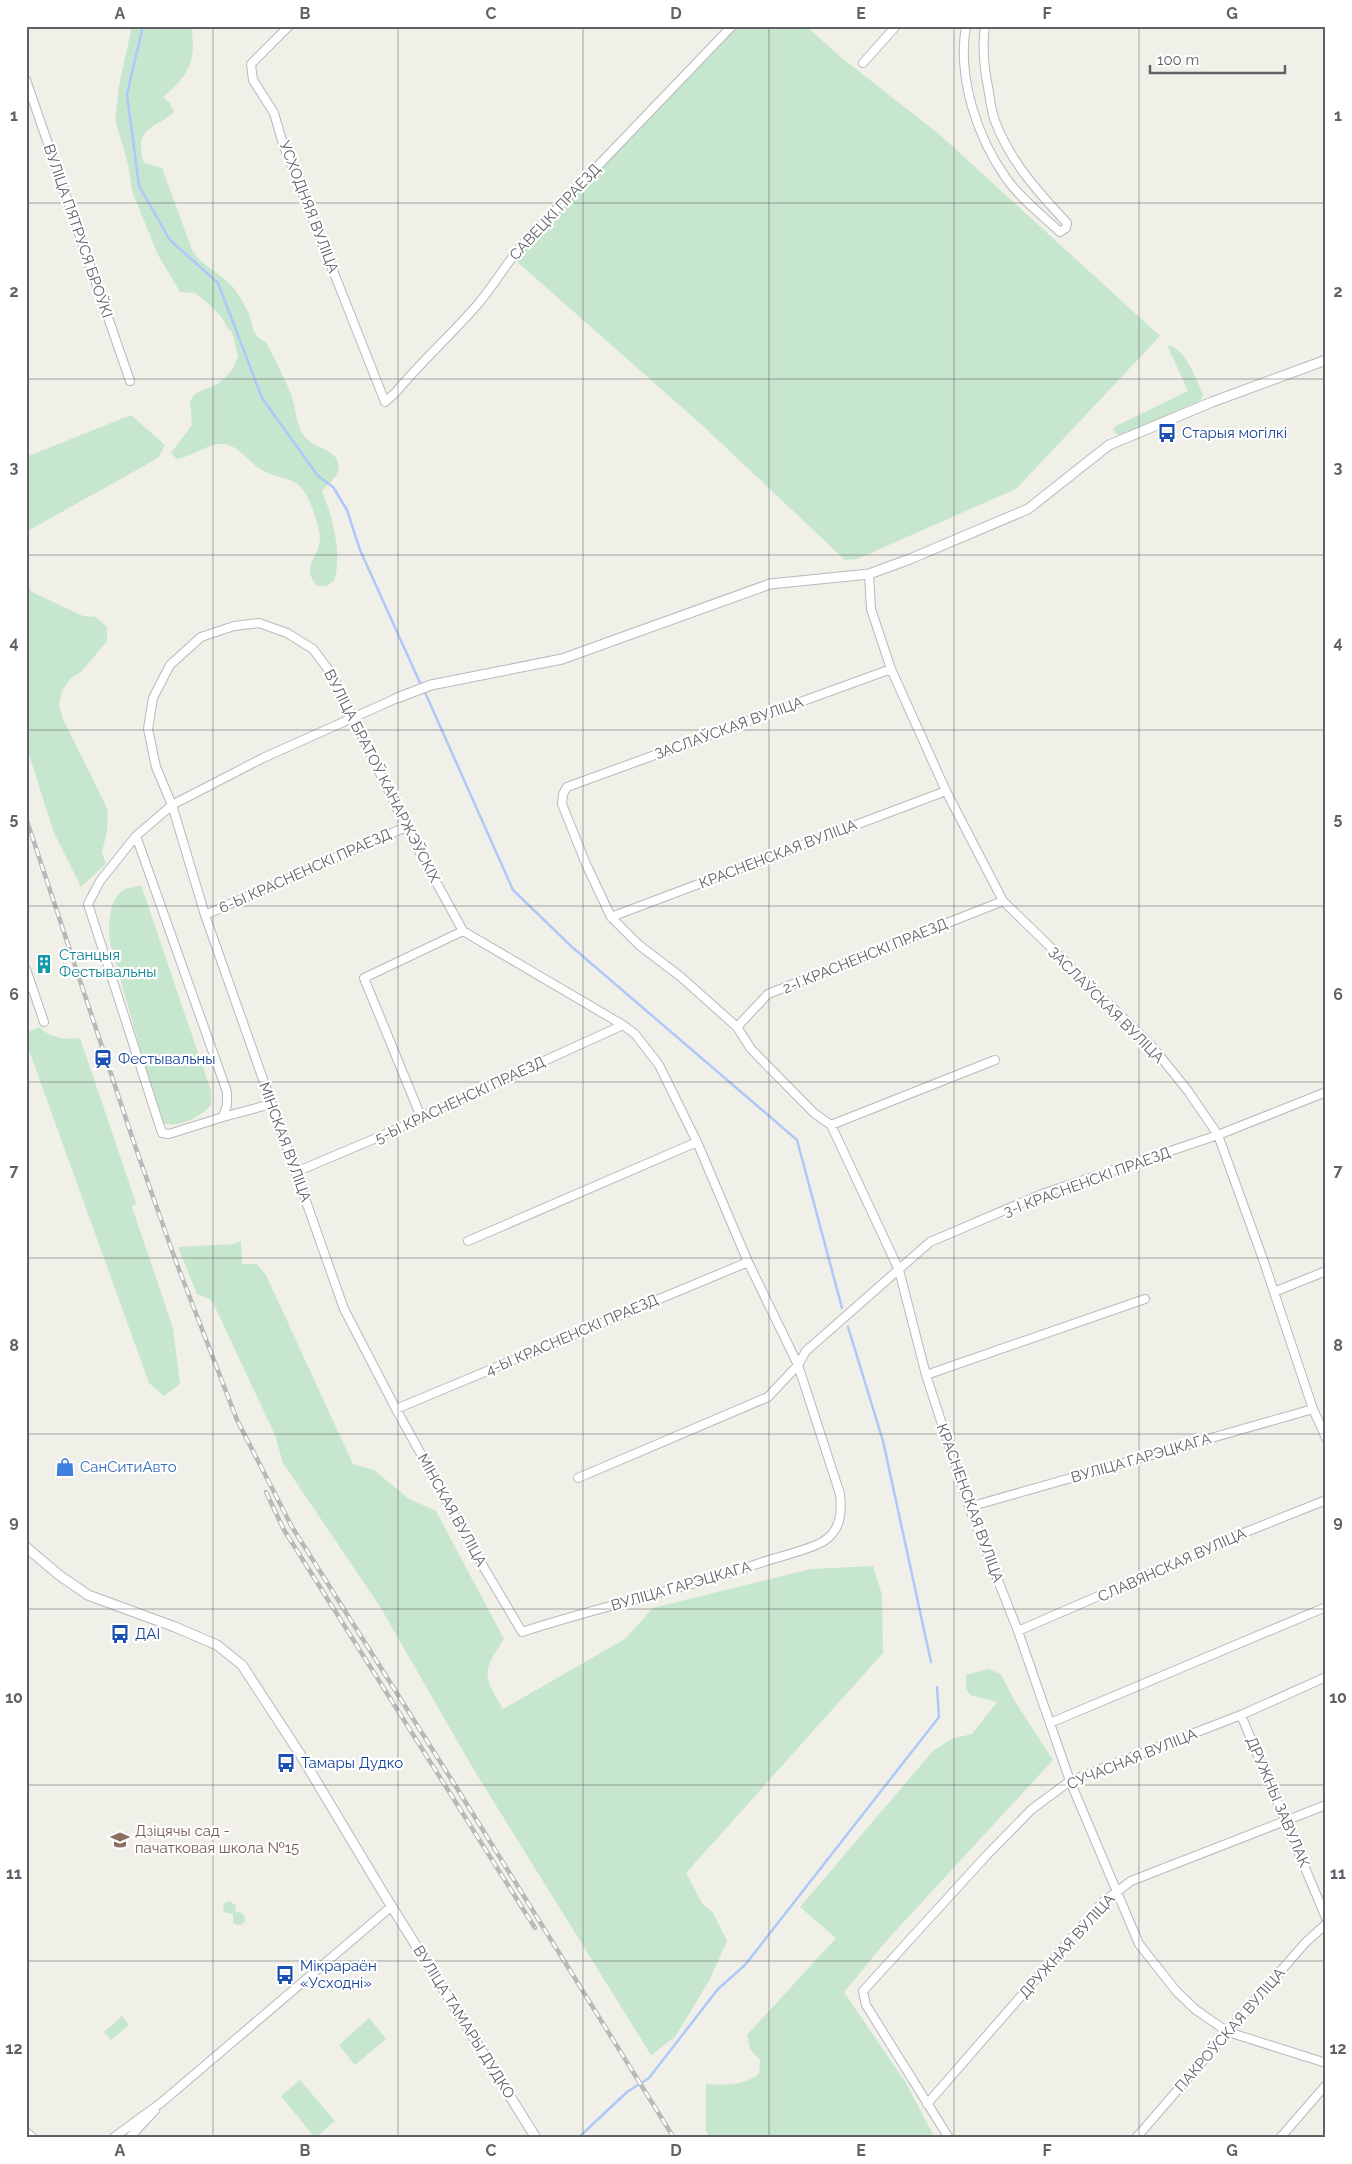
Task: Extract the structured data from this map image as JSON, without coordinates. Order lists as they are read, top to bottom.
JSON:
{
  "streets": {
    "street": [
      "УСХОДНЯЯ ВУЛІЦА",
      "САВЕЦКІ ПРАЕЗД",
      "ВУЛІЦА ПЯТРУСЯ БРОЎКІ",
      "ЗАСЛАЎСКАЯ ВУЛІЦА",
      "ВУЛІЦА БРАТОЎ КАНАРЖЭЎСКІХ",
      "КРАСНЕНСКАЯ ВУЛІЦА",
      "6-Ы КРАСНЕНСКІ ПРАЕЗД",
      "2-І КРАСНЕНСКІ ПРАЕЗД",
      "5-Ы КРАСНЕНСКІ ПРАЕЗД",
      "МІНСКАЯ ВУЛІЦА",
      "3-І КРАСНЕНСКІ ПРАЕЗД",
      "4-Ы КРАСНЕНСКІ ПРАЕЗД",
      "ВУЛІЦА ГАРЭЦКАГА",
      "СЛАВЯНСКАЯ ВУЛІЦА",
      "СУЧАСНАЯ ВУЛІЦА",
      "ДРУЖНЫ ЗАВУЛАК",
      "ДРУЖНАЯ ВУЛІЦА",
      "ВУЛІЦА ТАМАРЫ ДУДКО",
      "ПАКРОЎСКАЯ ВУЛІЦА"
    ]
  },
  "crossings": [
    ["УСХОДНЯЯ ВУЛІЦА", "САВЕЦКІ ПРАЕЗД"],
    ["ЗАСЛАЎСКАЯ ВУЛІЦА", "КРАСНЕНСКАЯ ВУЛІЦА"],
    ["ЗАСЛАЎСКАЯ ВУЛІЦА", "2-І КРАСНЕНСКІ ПРАЕЗД"],
    ["ЗАСЛАЎСКАЯ ВУЛІЦА", "3-І КРАСНЕНСКІ ПРАЕЗД"],
    ["ЗАСЛАЎСКАЯ ВУЛІЦА", "ВУЛІЦА ГАРЭЦКАГА"],
    ["ВУЛІЦА БРАТОЎ КАНАРЖЭЎСКІХ", "6-Ы КРАСНЕНСКІ ПРАЕЗД"],
    ["ВУЛІЦА БРАТОЎ КАНАРЖЭЎСКІХ", "МІНСКАЯ ВУЛІЦА"],
    ["КРАСНЕНСКАЯ ВУЛІЦА", "2-І КРАСНЕНСКІ ПРАЕЗД"],
    ["КРАСНЕНСКАЯ ВУЛІЦА", "3-І КРАСНЕНСКІ ПРАЕЗД"],
    ["КРАСНЕНСКАЯ ВУЛІЦА", "ВУЛІЦА ГАРЭЦКАГА"],
    ["КРАСНЕНСКАЯ ВУЛІЦА", "СЛАВЯНСКАЯ ВУЛІЦА"],
    ["КРАСНЕНСКАЯ ВУЛІЦА", "СУЧАСНАЯ ВУЛІЦА"],
    ["КРАСНЕНСКАЯ ВУЛІЦА", "ДРУЖНАЯ ВУЛІЦА"],
    ["КРАСНЕНСКАЯ ВУЛІЦА", "ПАКРОЎСКАЯ ВУЛІЦА"],
    ["6-Ы КРАСНЕНСКІ ПРАЕЗД", "МІНСКАЯ ВУЛІЦА"],
    ["5-Ы КРАСНЕНСКІ ПРАЕЗД", "МІНСКАЯ ВУЛІЦА"],
    ["МІНСКАЯ ВУЛІЦА", "4-Ы КРАСНЕНСКІ ПРАЕЗД"],
    ["МІНСКАЯ ВУЛІЦА", "ВУЛІЦА ГАРЭЦКАГА"],
    ["3-І КРАСНЕНСКІ ПРАЕЗД", "ВУЛІЦА ГАРЭЦКАГА"],
    ["СУЧАСНАЯ ВУЛІЦА", "ДРУЖНЫ ЗАВУЛАК"],
    ["СУЧАСНАЯ ВУЛІЦА", "ДРУЖНАЯ ВУЛІЦА"],
    ["ДРУЖНЫ ЗАВУЛАК", "ДРУЖНАЯ ВУЛІЦА"]
  ],
  "places": {
    "bus stop": [
      "Старыя могілкі",
      "ДАІ",
      "Тамары Дудко",
      "Мікрараён «Усходні»"
    ],
    "building": ["Станцыя Фестывальны"],
    "station": ["Фестывальны"],
    "shop": ["СанСитиАвто"],
    "school or university": ["Дзіцячы сад - пачатковая школа №15"]
  },
  "scale_bar": "100 m",
  "grid": {
    "columns": [
      "A",
      "B",
      "C",
      "D",
      "E",
      "F",
      "G"
    ],
    "rows": [
      "1",
      "2",
      "3",
      "4",
      "5",
      "6",
      "7",
      "8",
      "9",
      "10",
      "11",
      "12"
    ]
  }
}
